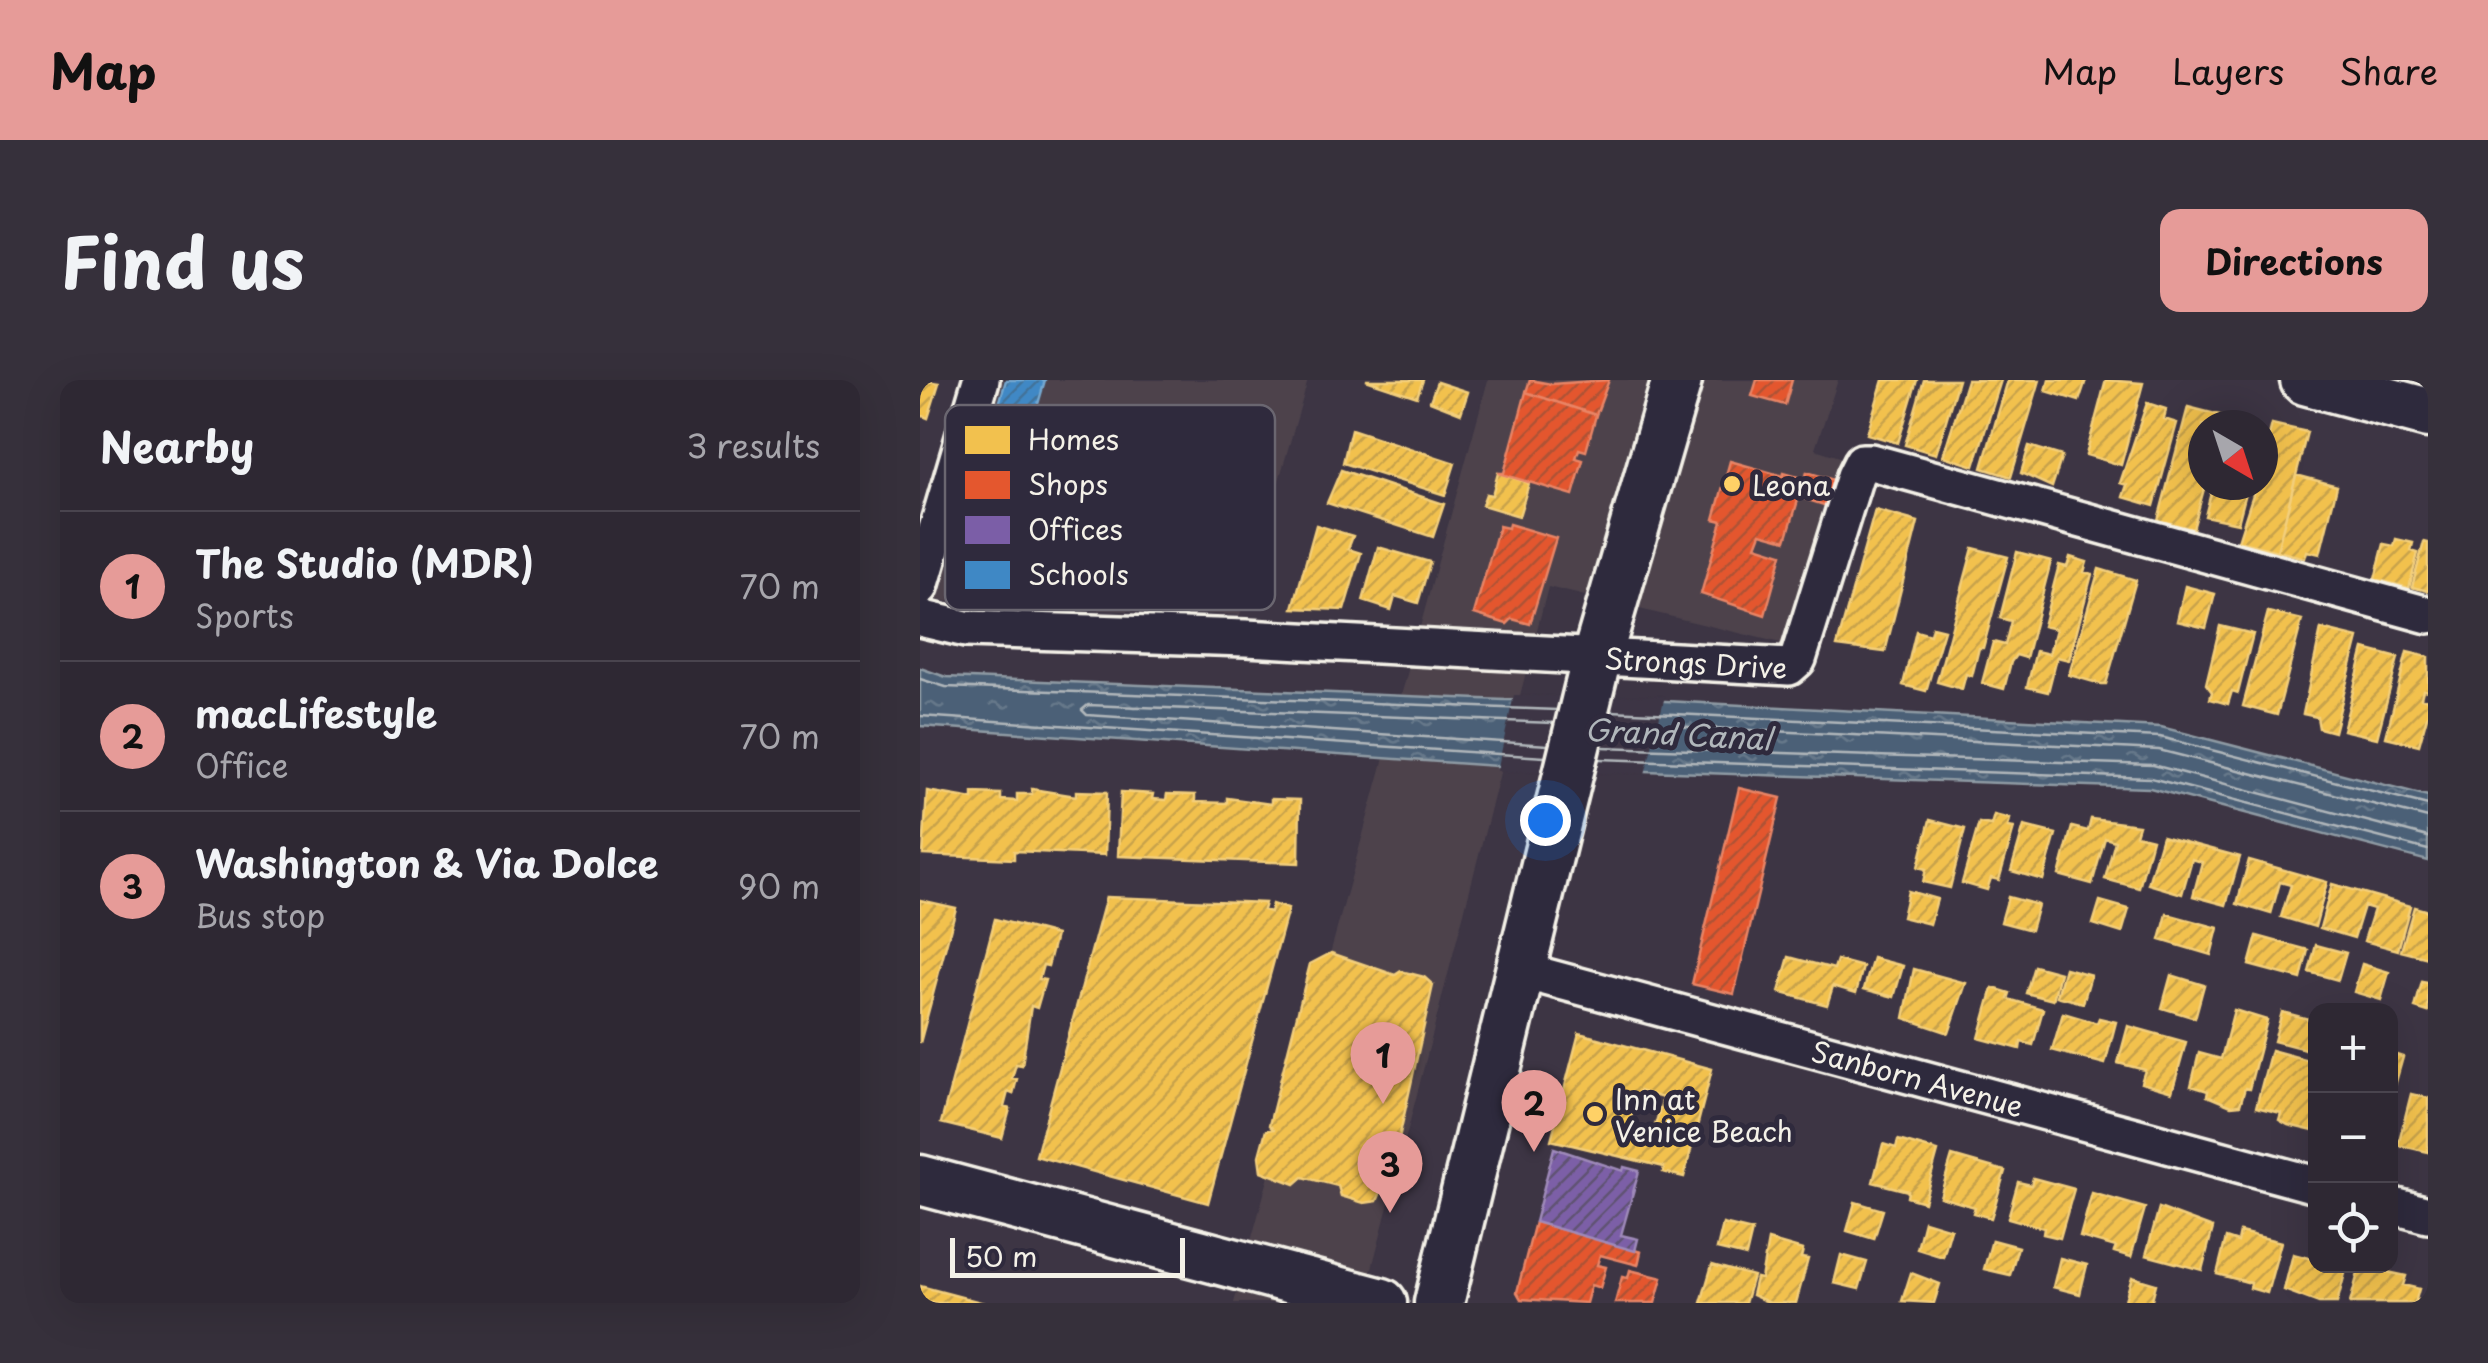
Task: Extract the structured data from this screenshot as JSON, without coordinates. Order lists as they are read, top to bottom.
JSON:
{
  "streets": {
    "street": ["Strongs Drive", "Sanborn Avenue"]
  },
  "water": ["Grand Canal"],
  "places": ["Leona", "Inn at Venice Beach"],
  "legend": [
    "Homes",
    "Shops",
    "Offices",
    "Schools"
  ],
  "scale_bar": "50 m",
  "north": "bottom right",
  "page": {
    "header": "Map",
    "nav": ["Map", "Layers", "Share"],
    "title": "Find us",
    "buttons": "Directions",
    "heading": ["Nearby", "3 results"],
    "list": [
      {
        "mark": "1",
        "name": "The Studio (MDR)",
        "note": "Sports",
        "value": "70 m"
      },
      {
        "mark": "2",
        "name": "macLifestyle",
        "note": "Office",
        "value": "70 m"
      },
      {
        "mark": "3",
        "name": "Washington & Via Dolce",
        "note": "Bus stop",
        "value": "90 m"
      }
    ],
    "map_buttons": ["+", "−"],
    "pins": ["1", "2", "3"],
    "scale": "50 m"
  }
}
